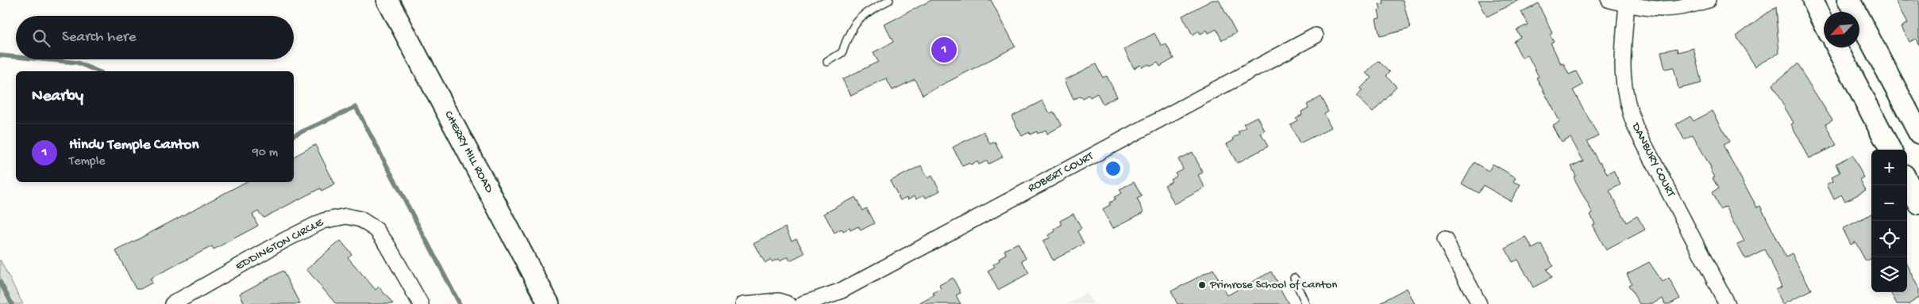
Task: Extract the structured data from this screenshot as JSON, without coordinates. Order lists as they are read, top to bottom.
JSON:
{
  "streets": {
    "main road": ["CHERRY HILL ROAD"],
    "street": ["DANBURY COURT", "ROBERT COURT", "EDDINGTON CIRCLE"]
  },
  "places": ["Primrose School of Canton"],
  "north": "bottom left",
  "page": {
    "search": "Search here",
    "pins": "1",
    "heading": "Nearby",
    "list": [
      {
        "mark": "1",
        "name": "Hindu Temple Canton",
        "note": "Temple",
        "value": "90 m"
      }
    ],
    "map_buttons": ["+", "−"]
  }
}
